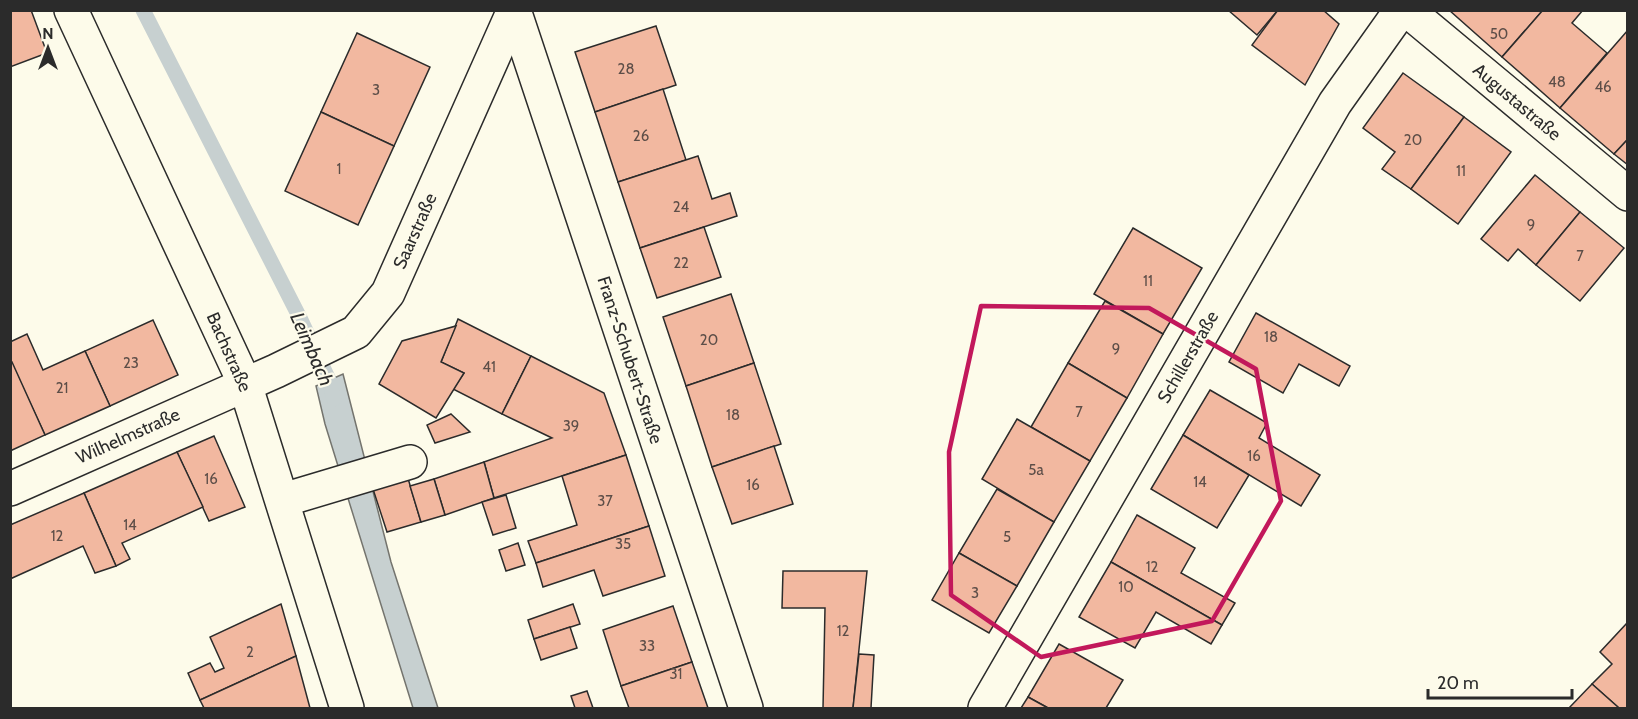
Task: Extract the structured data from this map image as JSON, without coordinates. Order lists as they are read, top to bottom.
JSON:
{
  "streets": {
    "street": [
      "Augustastraße",
      "Saarstraße",
      "Bachstraße",
      "Schillerstraße",
      "Franz-Schubert-Straße",
      "Wilhelmstraße"
    ]
  },
  "crossings": [
    ["Saarstraße", "Bachstraße"],
    ["Saarstraße", "Franz-Schubert-Straße"],
    ["Saarstraße", "Wilhelmstraße"],
    ["Bachstraße", "Wilhelmstraße"]
  ],
  "water": ["Leimbach"],
  "house_numbers": [
    "50",
    "28",
    "48",
    "46",
    "3",
    "26",
    "20",
    "1",
    "11",
    "24",
    "9",
    "7",
    "22",
    "11",
    "18",
    "20",
    "9",
    "23",
    "41",
    "21",
    "7",
    "18",
    "39",
    "16",
    "5a",
    "16",
    "14",
    "16",
    "37",
    "14",
    "12",
    "5",
    "35",
    "12",
    "10",
    "3",
    "12",
    "33",
    "2",
    "31"
  ],
  "scale_bar": "20 m",
  "north": "top"
}
